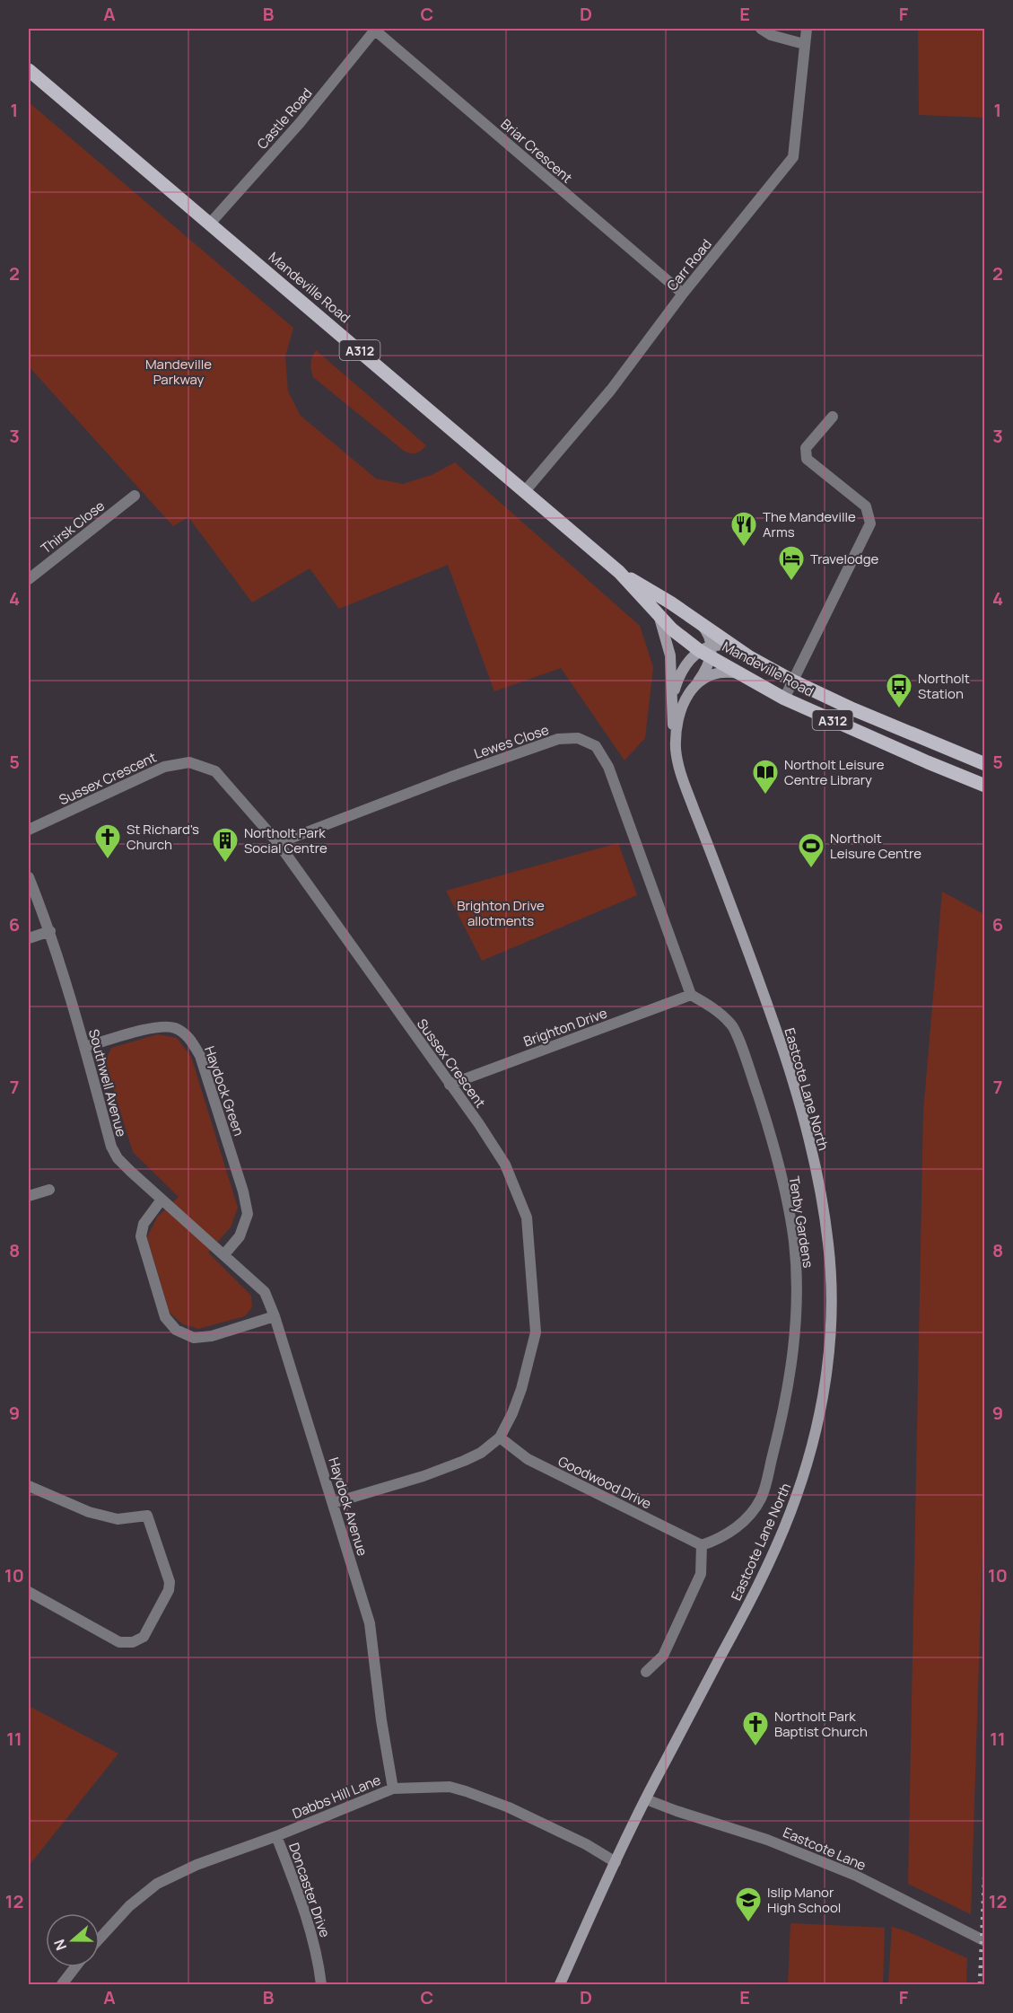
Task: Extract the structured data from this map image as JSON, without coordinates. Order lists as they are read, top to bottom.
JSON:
{
  "streets": {
    "main road": ["Mandeville Road", "A312"],
    "street": [
      "Castle Road",
      "Briar Crescent",
      "Carr Road",
      "Thirsk Close",
      "Lewes Close",
      "Sussex Crescent",
      "Brighton Drive",
      "Southwell Avenue",
      "Eastcote Lane North",
      "Haydock Green",
      "Tenby Gardens",
      "Goodwood Drive",
      "Haydock Avenue",
      "Dabbs Hill Lane",
      "Eastcote Lane",
      "Doncaster Drive"
    ]
  },
  "crossings": [
    ["Castle Road", "Briar Crescent"],
    ["Castle Road", "Mandeville Road"],
    ["Briar Crescent", "Carr Road"],
    ["Carr Road", "Mandeville Road"],
    ["Mandeville Road", "Eastcote Lane North"],
    ["Lewes Close", "Sussex Crescent"],
    ["Lewes Close", "Brighton Drive"],
    ["Lewes Close", "Tenby Gardens"],
    ["Sussex Crescent", "Brighton Drive"],
    ["Sussex Crescent", "Goodwood Drive"],
    ["Sussex Crescent", "Haydock Avenue"],
    ["Brighton Drive", "Tenby Gardens"],
    ["Southwell Avenue", "Haydock Green"],
    ["Southwell Avenue", "Haydock Avenue"],
    ["Eastcote Lane North", "Dabbs Hill Lane"],
    ["Eastcote Lane North", "Eastcote Lane"],
    ["Haydock Green", "Haydock Avenue"],
    ["Tenby Gardens", "Goodwood Drive"],
    ["Haydock Avenue", "Dabbs Hill Lane"],
    ["Dabbs Hill Lane", "Doncaster Drive"]
  ],
  "parks": ["Mandeville Parkway", "Brighton Drive allotments"],
  "places": {
    "restaurant": ["The Mandeville Arms"],
    "hotel": ["Travelodge"],
    "bus stop": ["Northolt Station"],
    "library": ["Northolt Leisure Centre Library"],
    "church": ["St Richard's Church", "Northolt Park Baptist Church"],
    "building": ["Northolt Park Social Centre"],
    "sports": ["Northolt Leisure Centre"],
    "school or university": ["Islip Manor High School"]
  },
  "north": "left",
  "grid": {
    "columns": [
      "A",
      "B",
      "C",
      "D",
      "E",
      "F"
    ],
    "rows": [
      "1",
      "2",
      "3",
      "4",
      "5",
      "6",
      "7",
      "8",
      "9",
      "10",
      "11",
      "12"
    ]
  }
}
